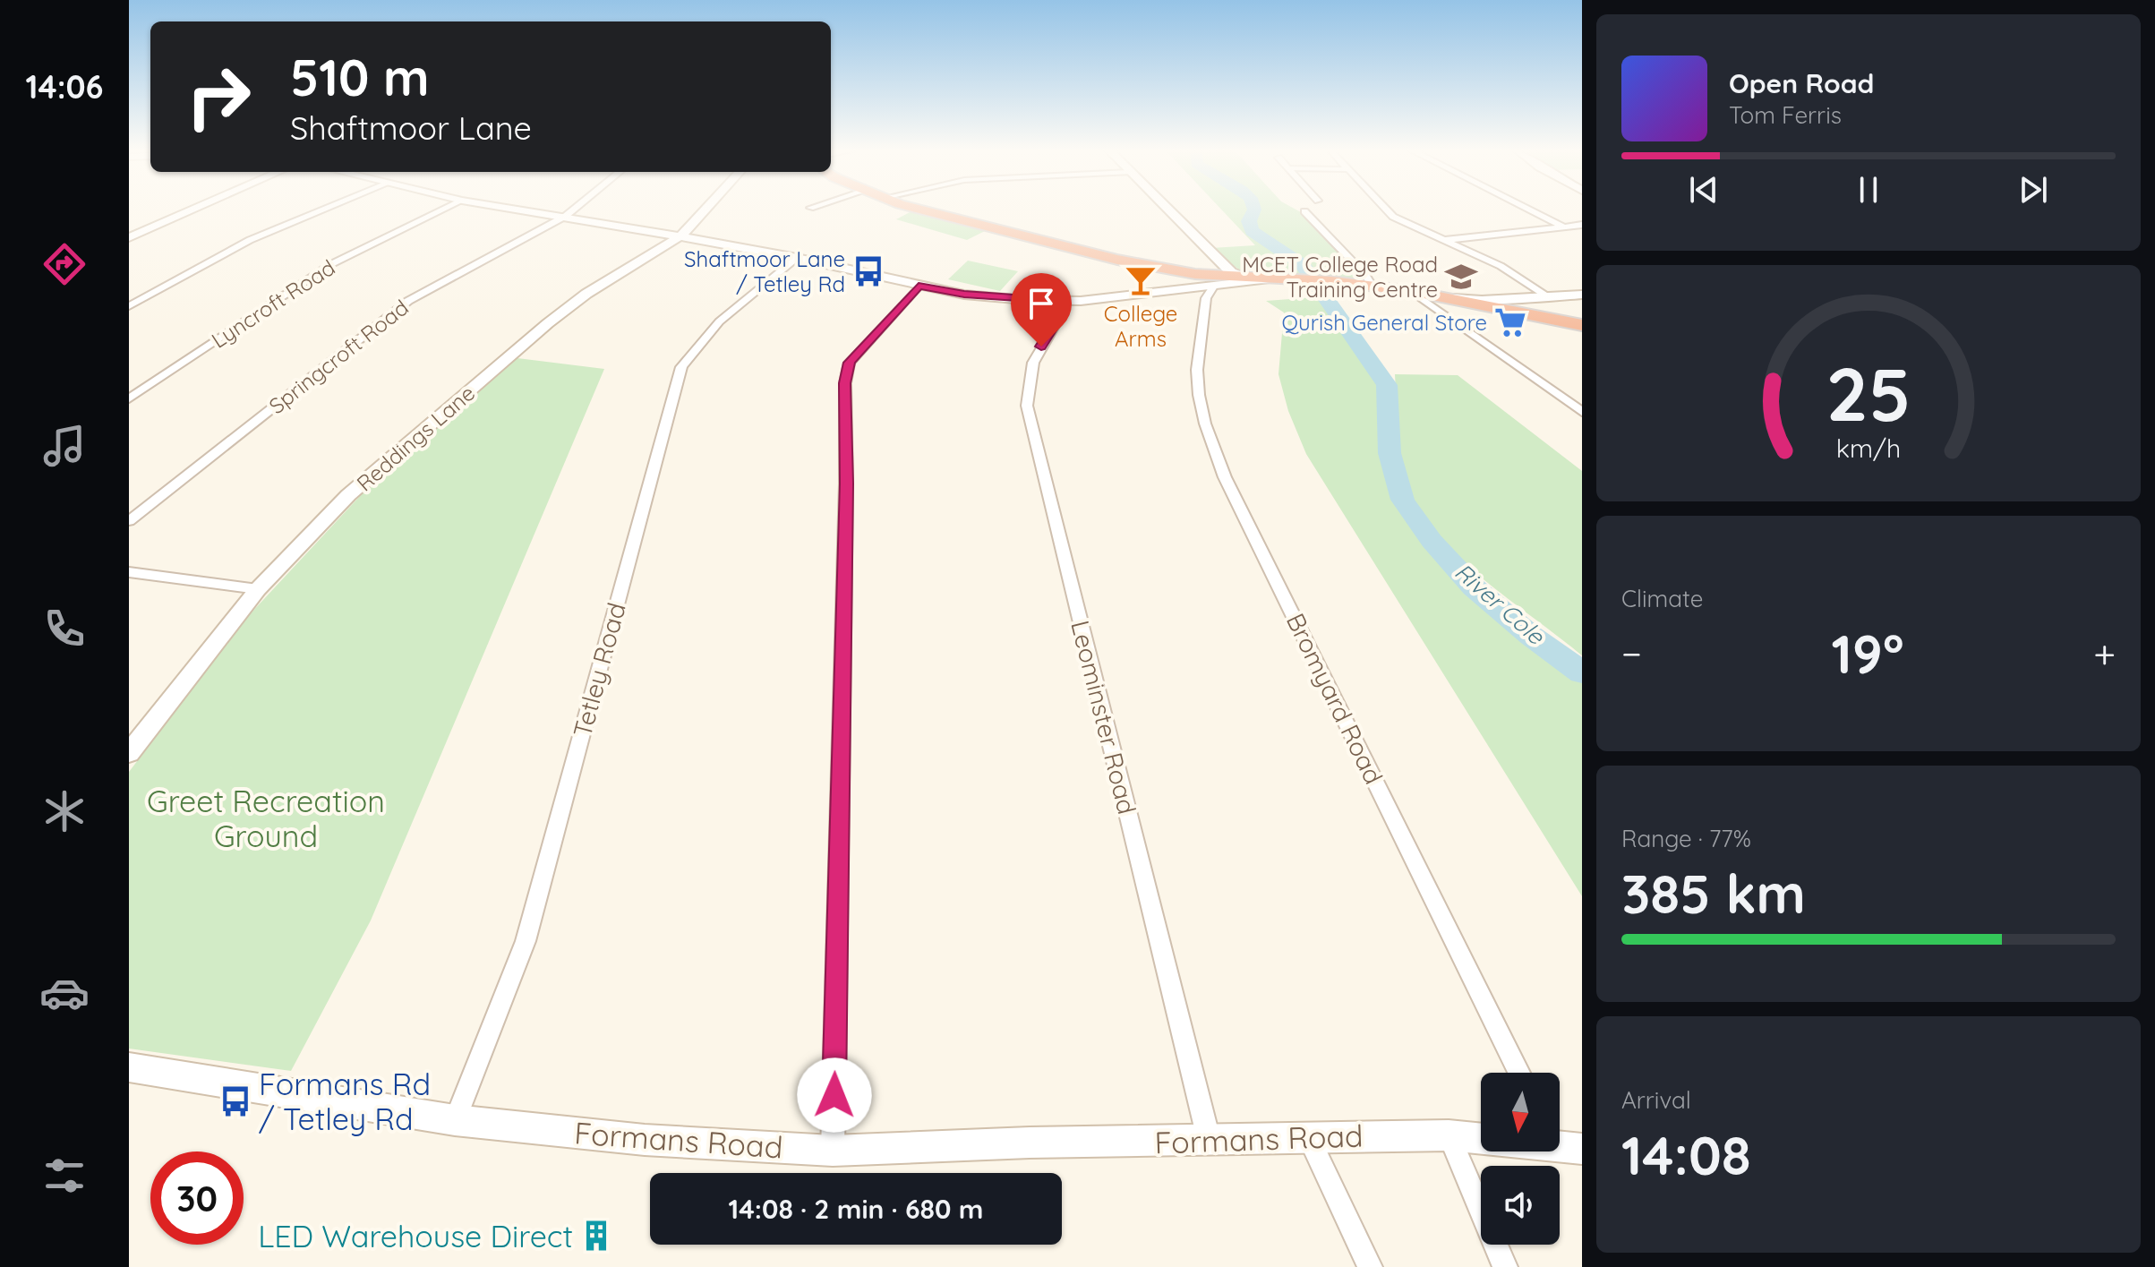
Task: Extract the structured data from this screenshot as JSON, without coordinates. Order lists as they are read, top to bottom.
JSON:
{
  "streets": {
    "street": [
      "Lyncroft Road",
      "Springcroft Road",
      "Reddings Lane",
      "Tetley Road",
      "Bromyard Road",
      "Leominster Road",
      "Formans Road"
    ]
  },
  "crossings": [
    ["Tetley Road", "Formans Road"],
    ["Leominster Road", "Formans Road"]
  ],
  "water": ["River Cole"],
  "parks": ["Greet Recreation Ground"],
  "places": {
    "bus stop": ["Shaftmoor Lane / Tetley Rd", "Formans Rd / Tetley Rd"],
    "school or university": ["MCET College Road Training Centre"],
    "bar": ["College Arms"],
    "supermarket": ["Qurish General Store"],
    "building": ["LED Warehouse Direct"]
  },
  "north": "bottom",
  "page": {
    "tabs": "14:06",
    "turn": ["510 m", "Shaftmoor Lane"],
    "song": ["Open Road", "Tom Ferris"],
    "tile": [
      "Climate",
      ["Range · 77%", "385 km"],
      ["Arrival", "14:08"]
    ],
    "heat": ["−", "19°", "+"],
    "limit": "30",
    "trip": "14:08 · 2 min · 680 m",
    "gauge": ["25", "km/h"]
  }
}
